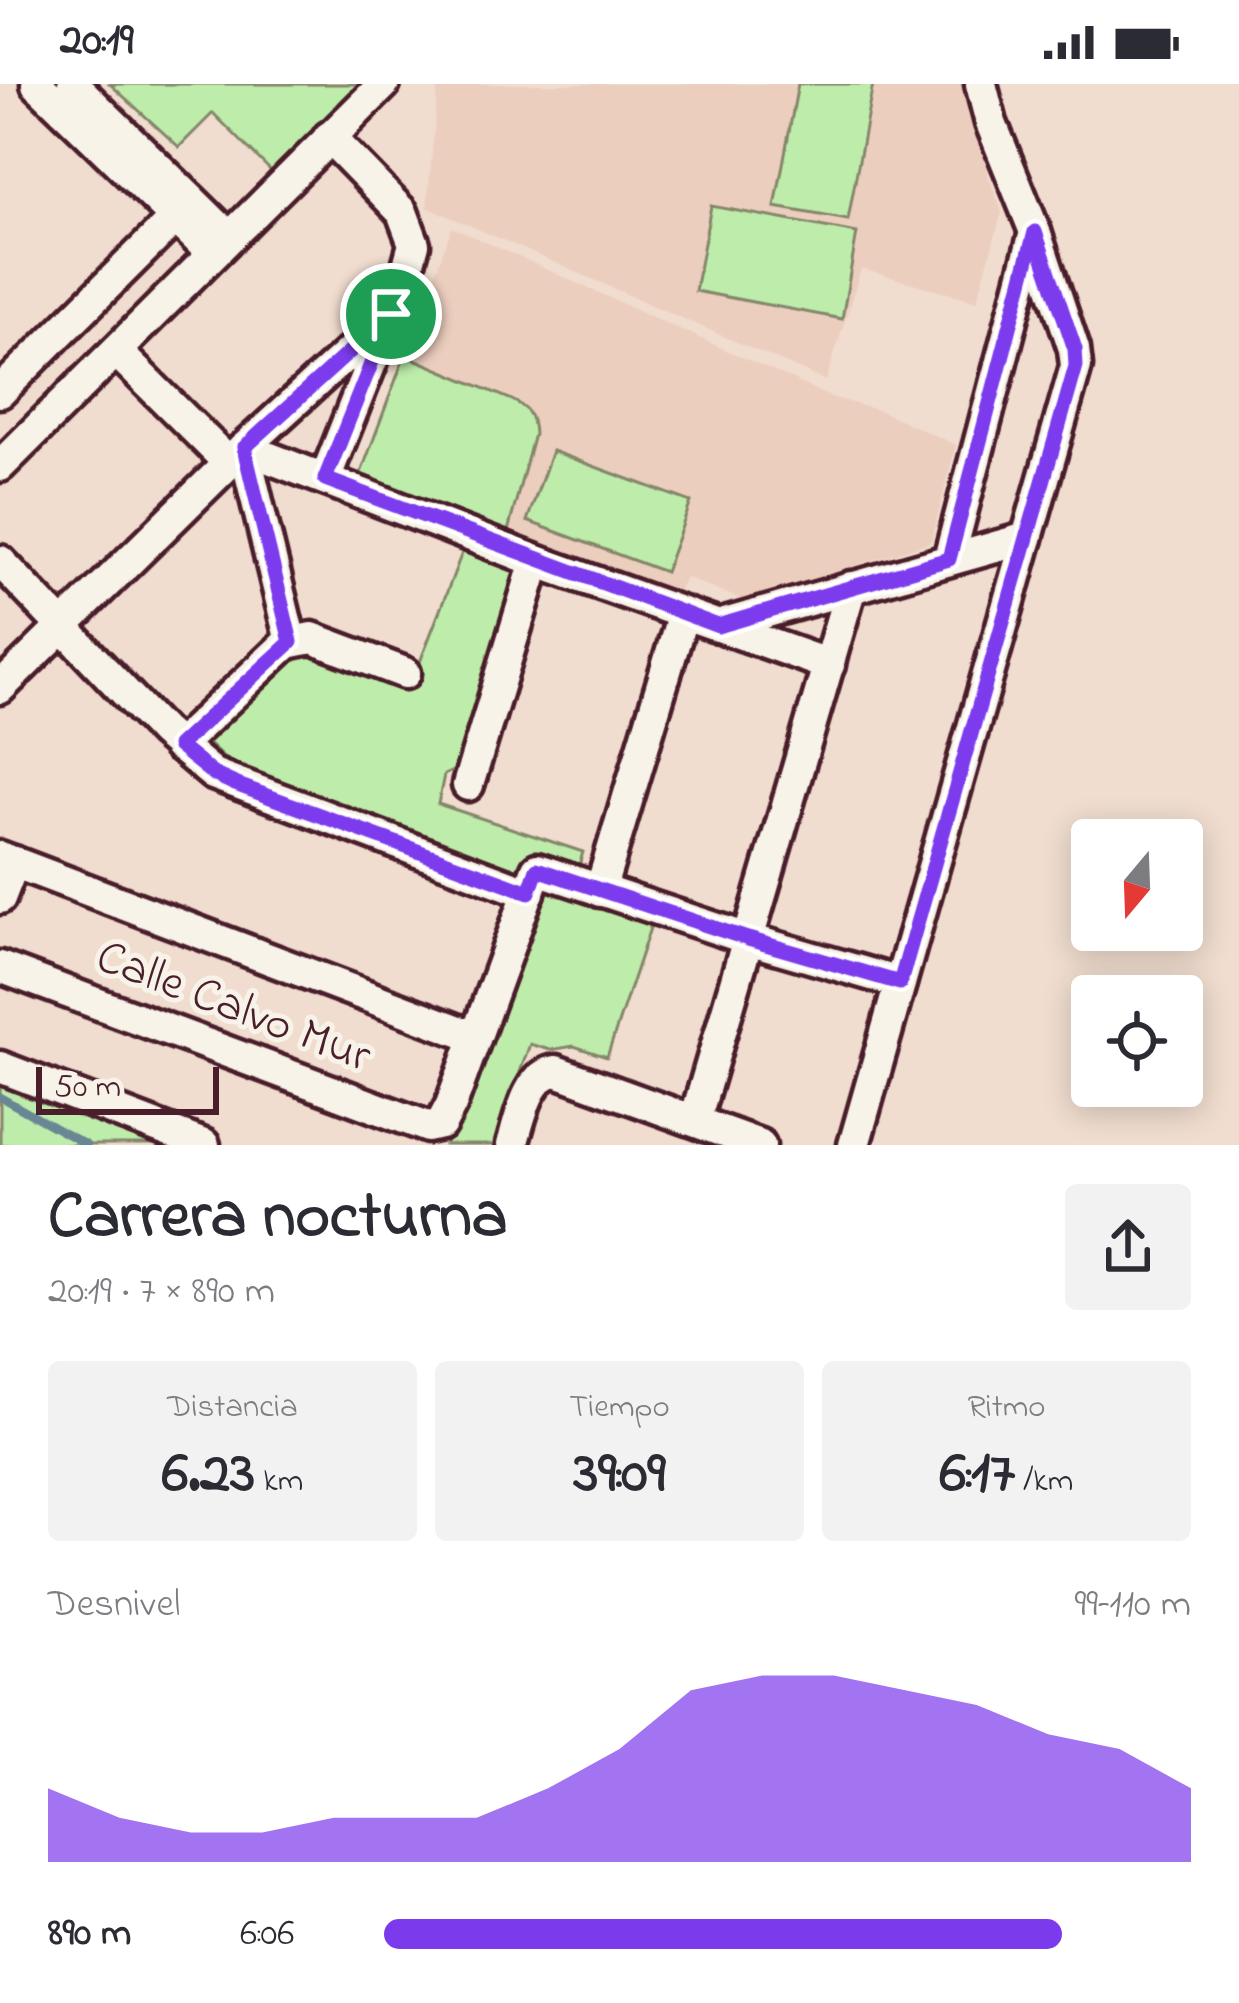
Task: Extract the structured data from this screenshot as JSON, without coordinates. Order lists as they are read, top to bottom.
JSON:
{
  "streets": {
    "street": ["Calle Calvo Mur"]
  },
  "scale_bar": "50 m",
  "north": "bottom",
  "page": {
    "status": "20:19",
    "scale": "50 m",
    "heading": ["Carrera nocturna", "20:19 · 7 × 890 m"],
    "stats": [
      ["Distancia", "6.23 km"],
      ["Tiempo", "39:09"],
      ["Ritmo", "6:17 /km"]
    ],
    "chart": ["Desnivel", "99–110 m"],
    "list": [
      {
        "name": "890 m",
        "note": "6:06"
      }
    ]
  }
}
